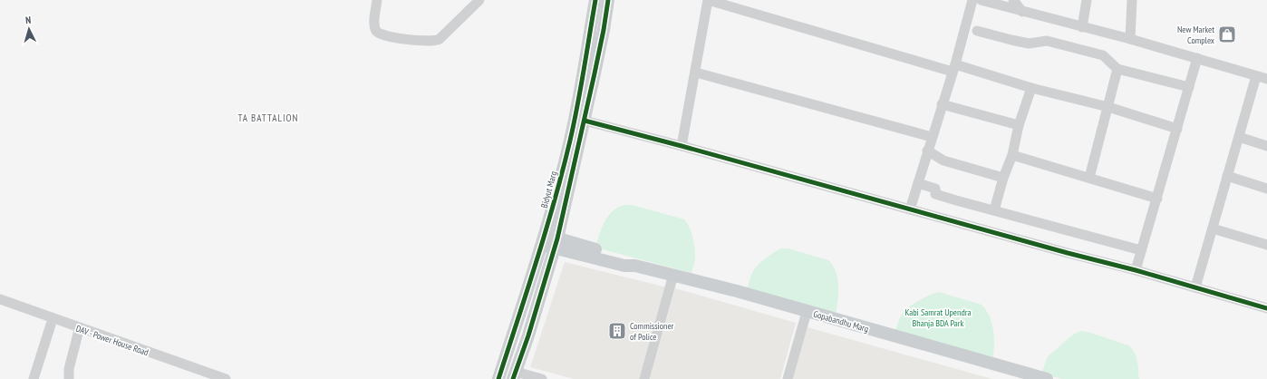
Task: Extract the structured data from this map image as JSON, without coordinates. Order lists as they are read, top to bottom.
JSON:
{
  "streets": {
    "main road": ["Bidyut Marg", "Gopabandhu Marg"],
    "street": ["DAV - Power House Road"]
  },
  "crossings": [
    ["Bidyut Marg", "Gopabandhu Marg"]
  ],
  "districts": ["TA BATTALION"],
  "parks": ["Kabi Samrat Upendra Bhanja BDA Park"],
  "places": {
    "shop": ["New Market Complex"],
    "building": ["Commissioner of Police"]
  },
  "north": "top"
}
